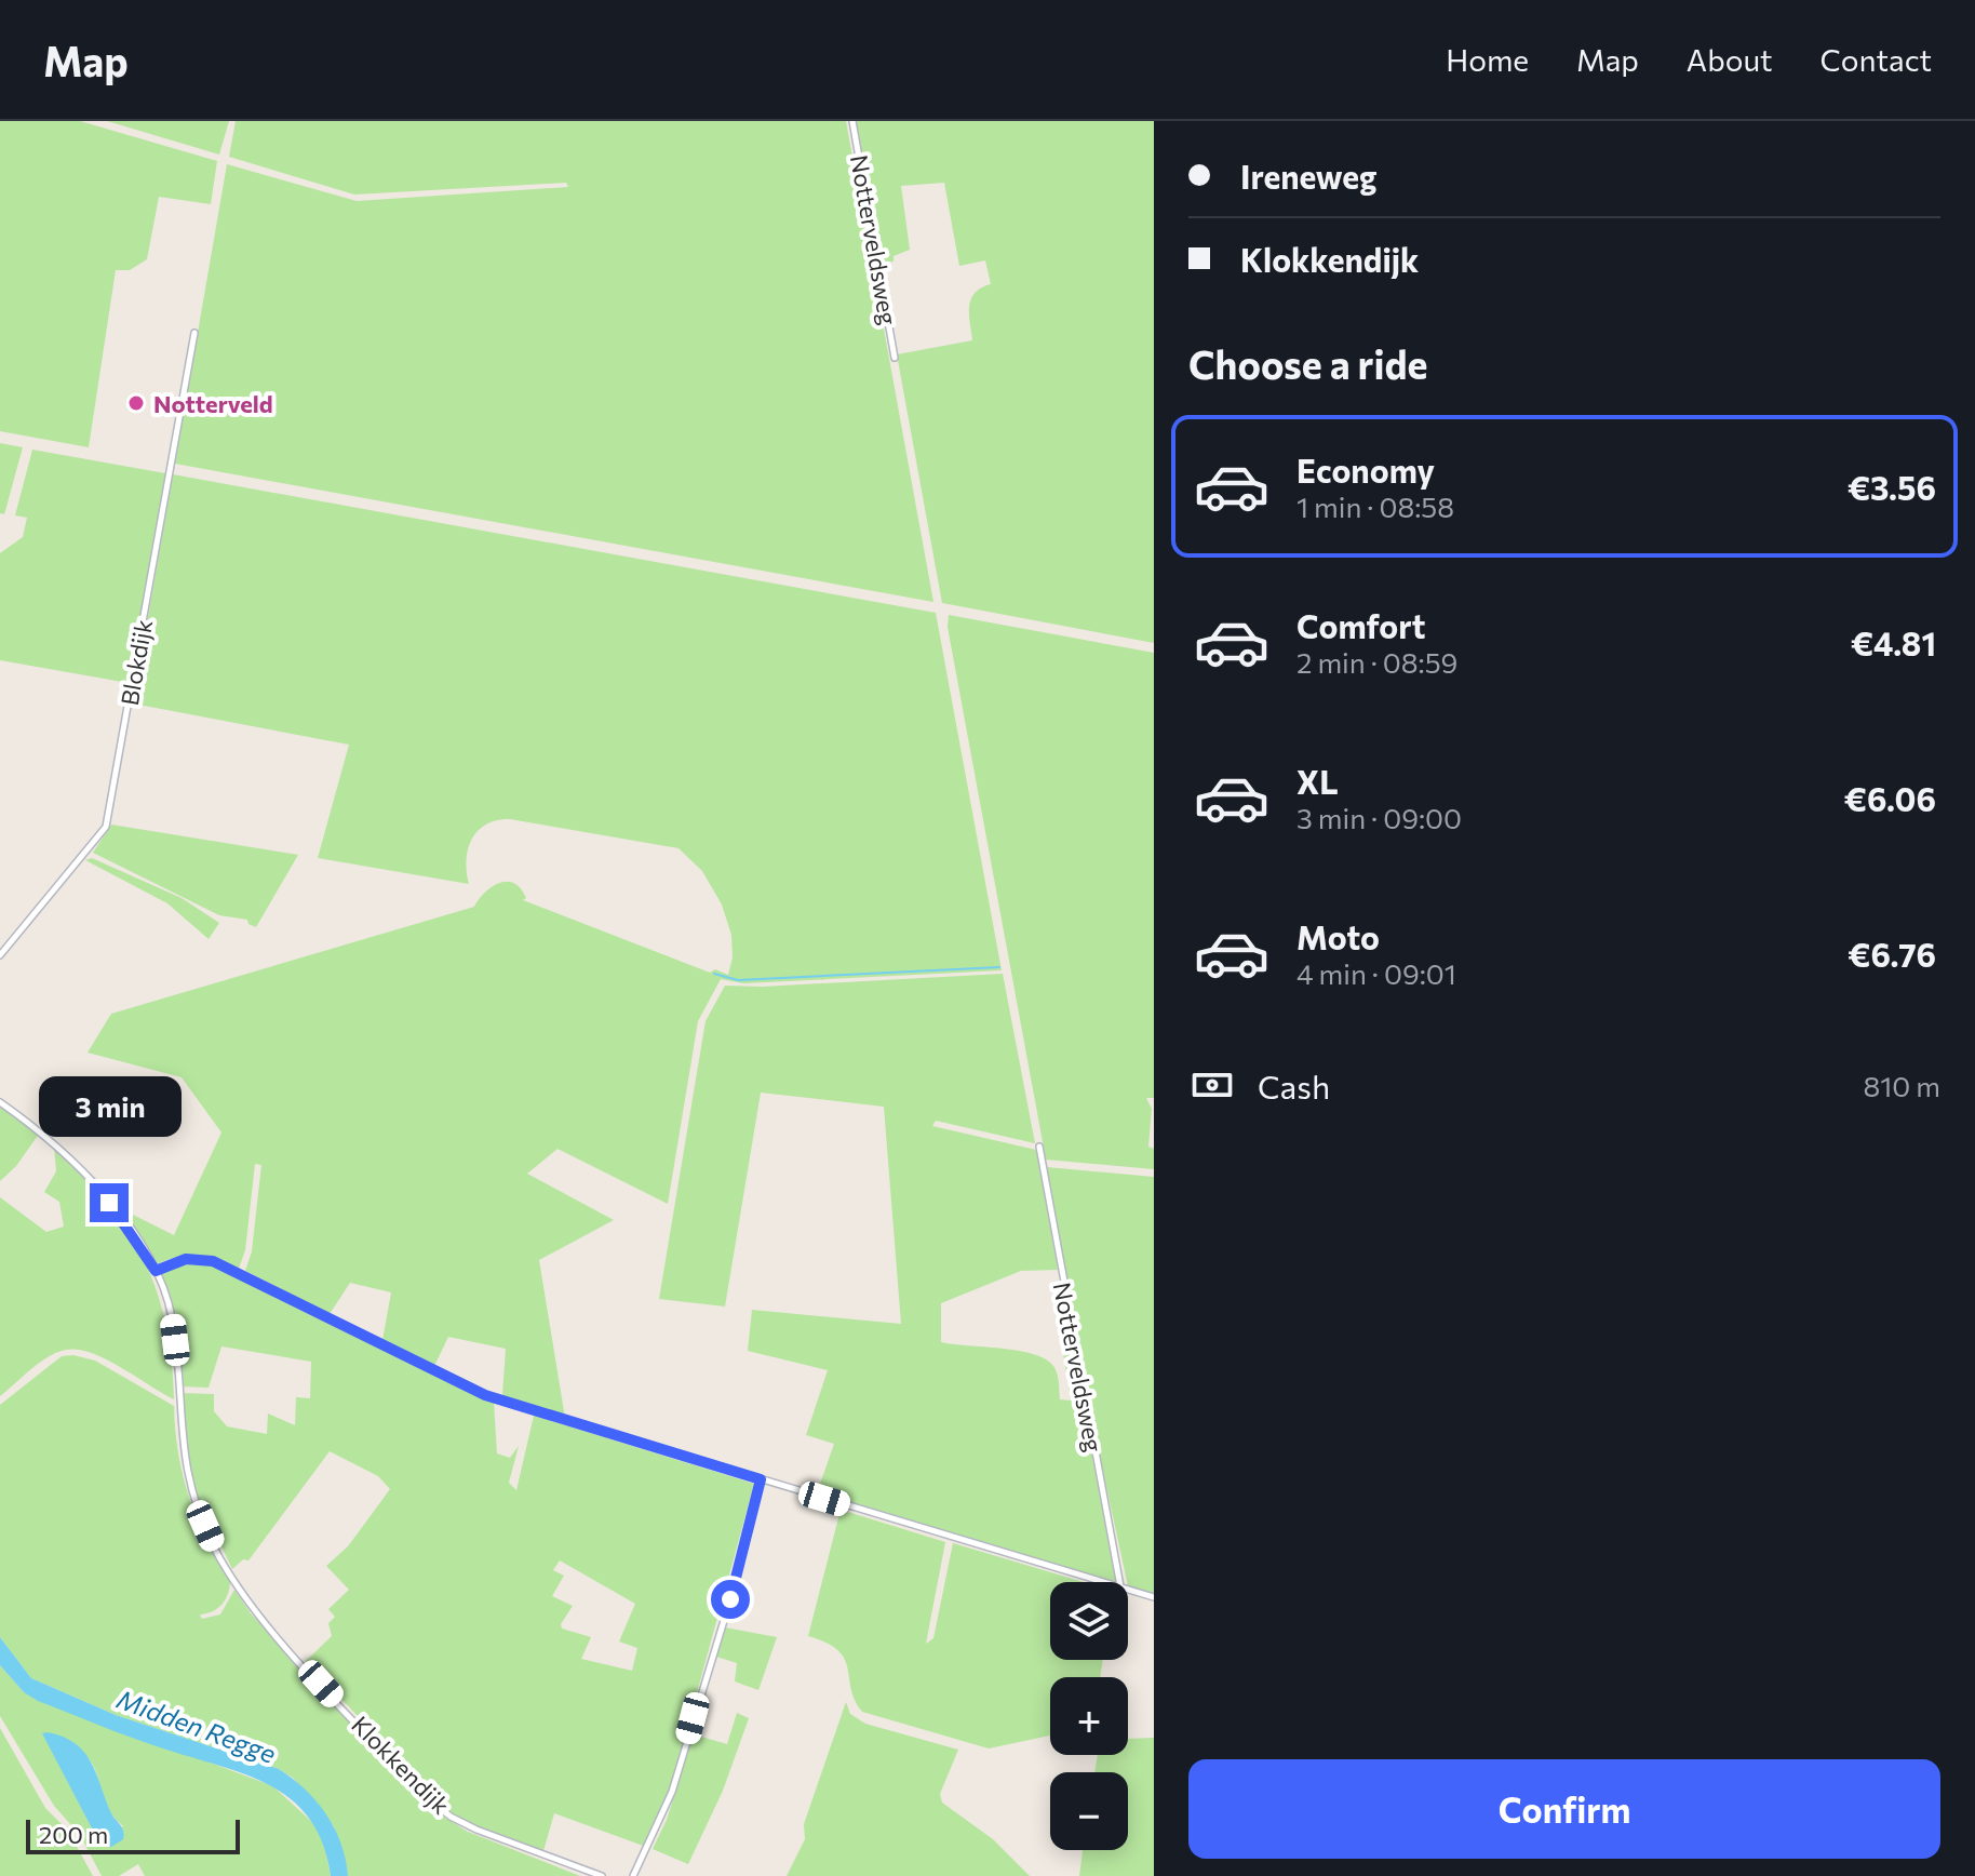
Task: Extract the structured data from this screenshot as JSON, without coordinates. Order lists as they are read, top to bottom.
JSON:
{
  "streets": {
    "street": ["Notterveldsweg", "Blokdijk", "Klokkendijk"]
  },
  "water": ["Midden Regge"],
  "places": ["Notterveld"],
  "scale_bar": "200 m",
  "page": {
    "header": "Map",
    "nav": [
      "Home",
      "Map",
      "About",
      "Contact"
    ],
    "banner": ["Ireneweg", "Klokkendijk"],
    "heading": "Choose a ride",
    "list": [
      {
        "name": "Economy",
        "note": "1 min · 08:58",
        "value": "€3.56"
      },
      {
        "name": "Comfort",
        "note": "2 min · 08:59",
        "value": "€4.81"
      },
      {
        "name": "XL",
        "note": "3 min · 09:00",
        "value": "€6.06"
      },
      {
        "name": "Moto",
        "note": "4 min · 09:01",
        "value": "€6.76"
      }
    ],
    "pay": ["Cash", "810 m"],
    "bubble": "3 min",
    "map_buttons": ["+", "−"],
    "buttons": "Confirm",
    "scale": "200 m"
  }
}
